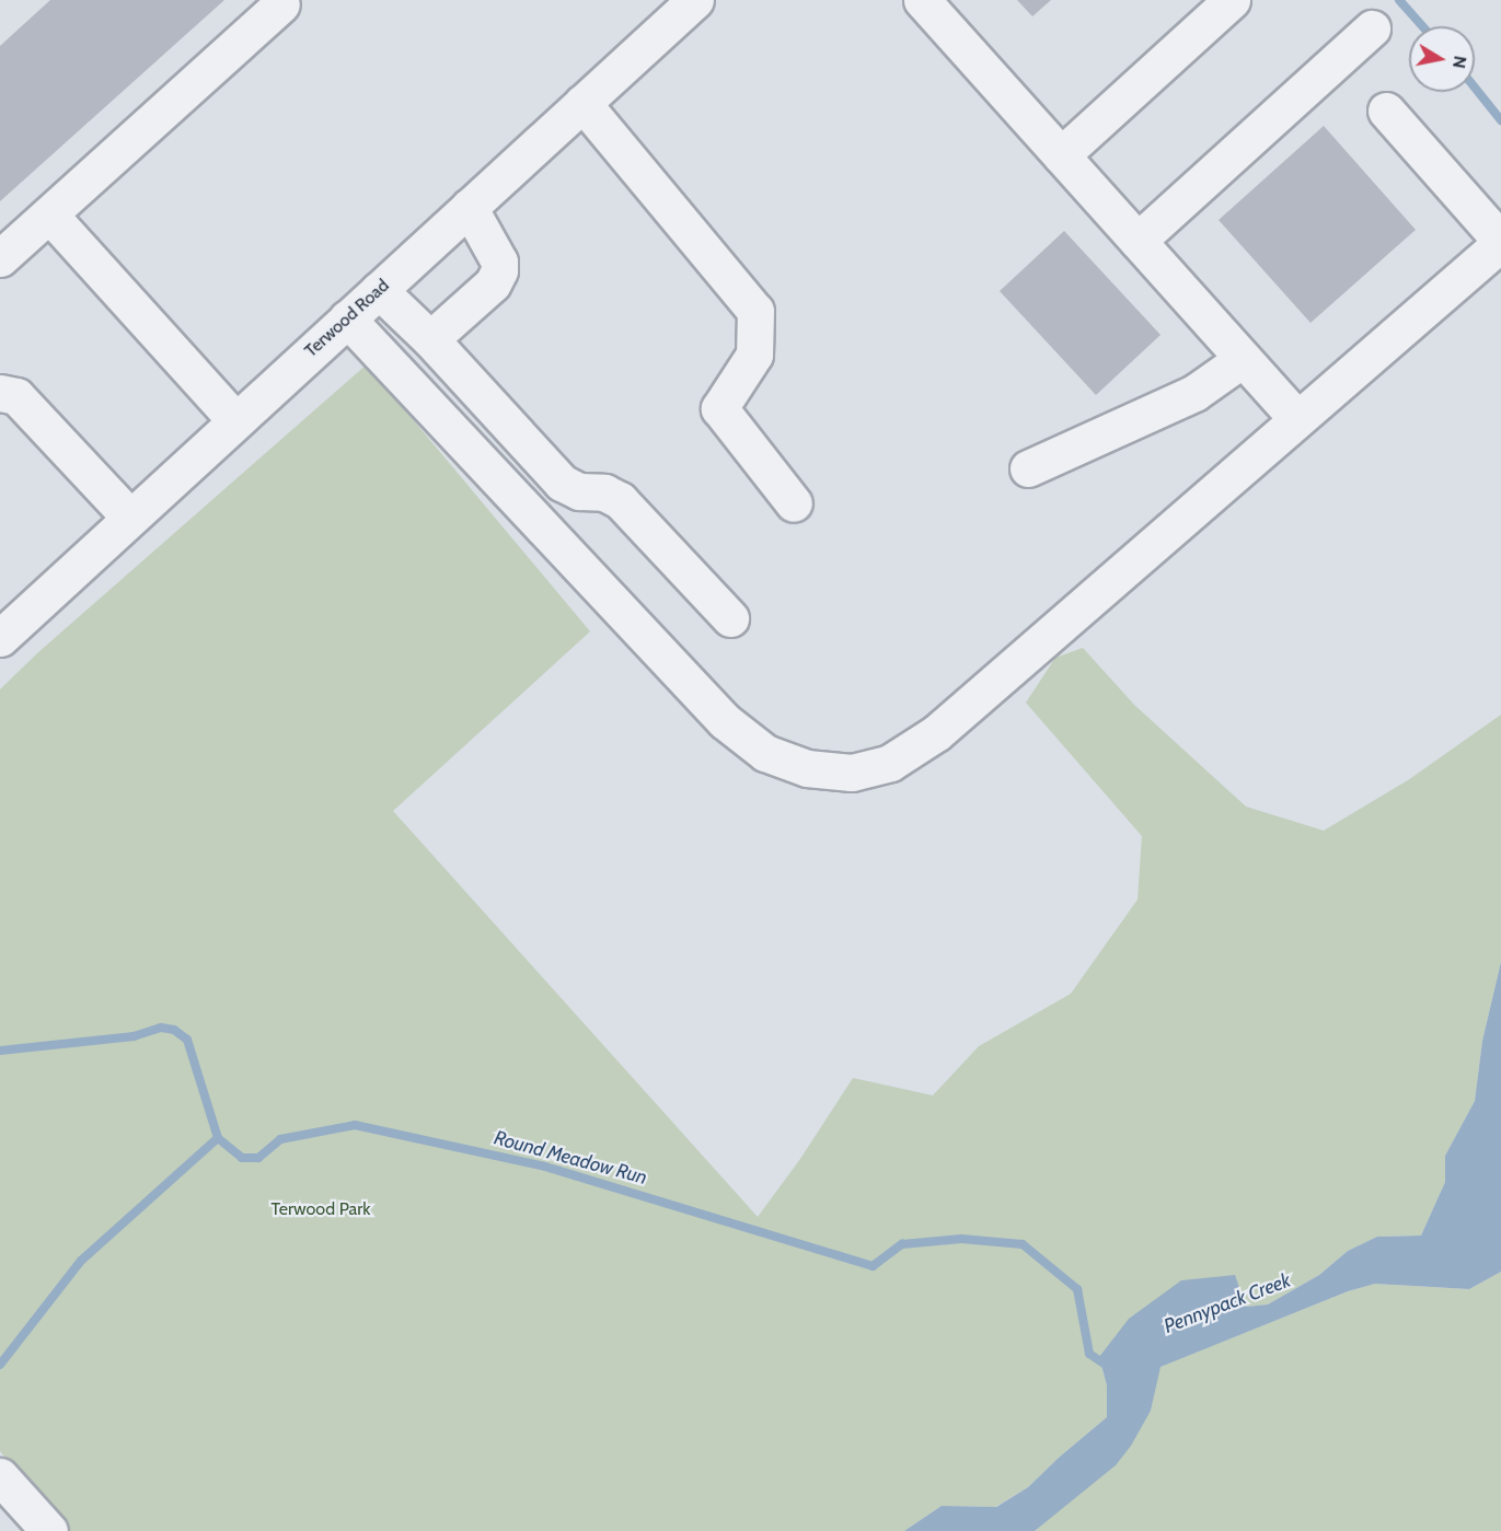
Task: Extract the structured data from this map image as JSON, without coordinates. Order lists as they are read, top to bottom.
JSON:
{
  "streets": {
    "street": ["Terwood Road"]
  },
  "water": ["Round Meadow Run", "Pennypack Creek"],
  "parks": ["Terwood Park"],
  "north": "right"
}
